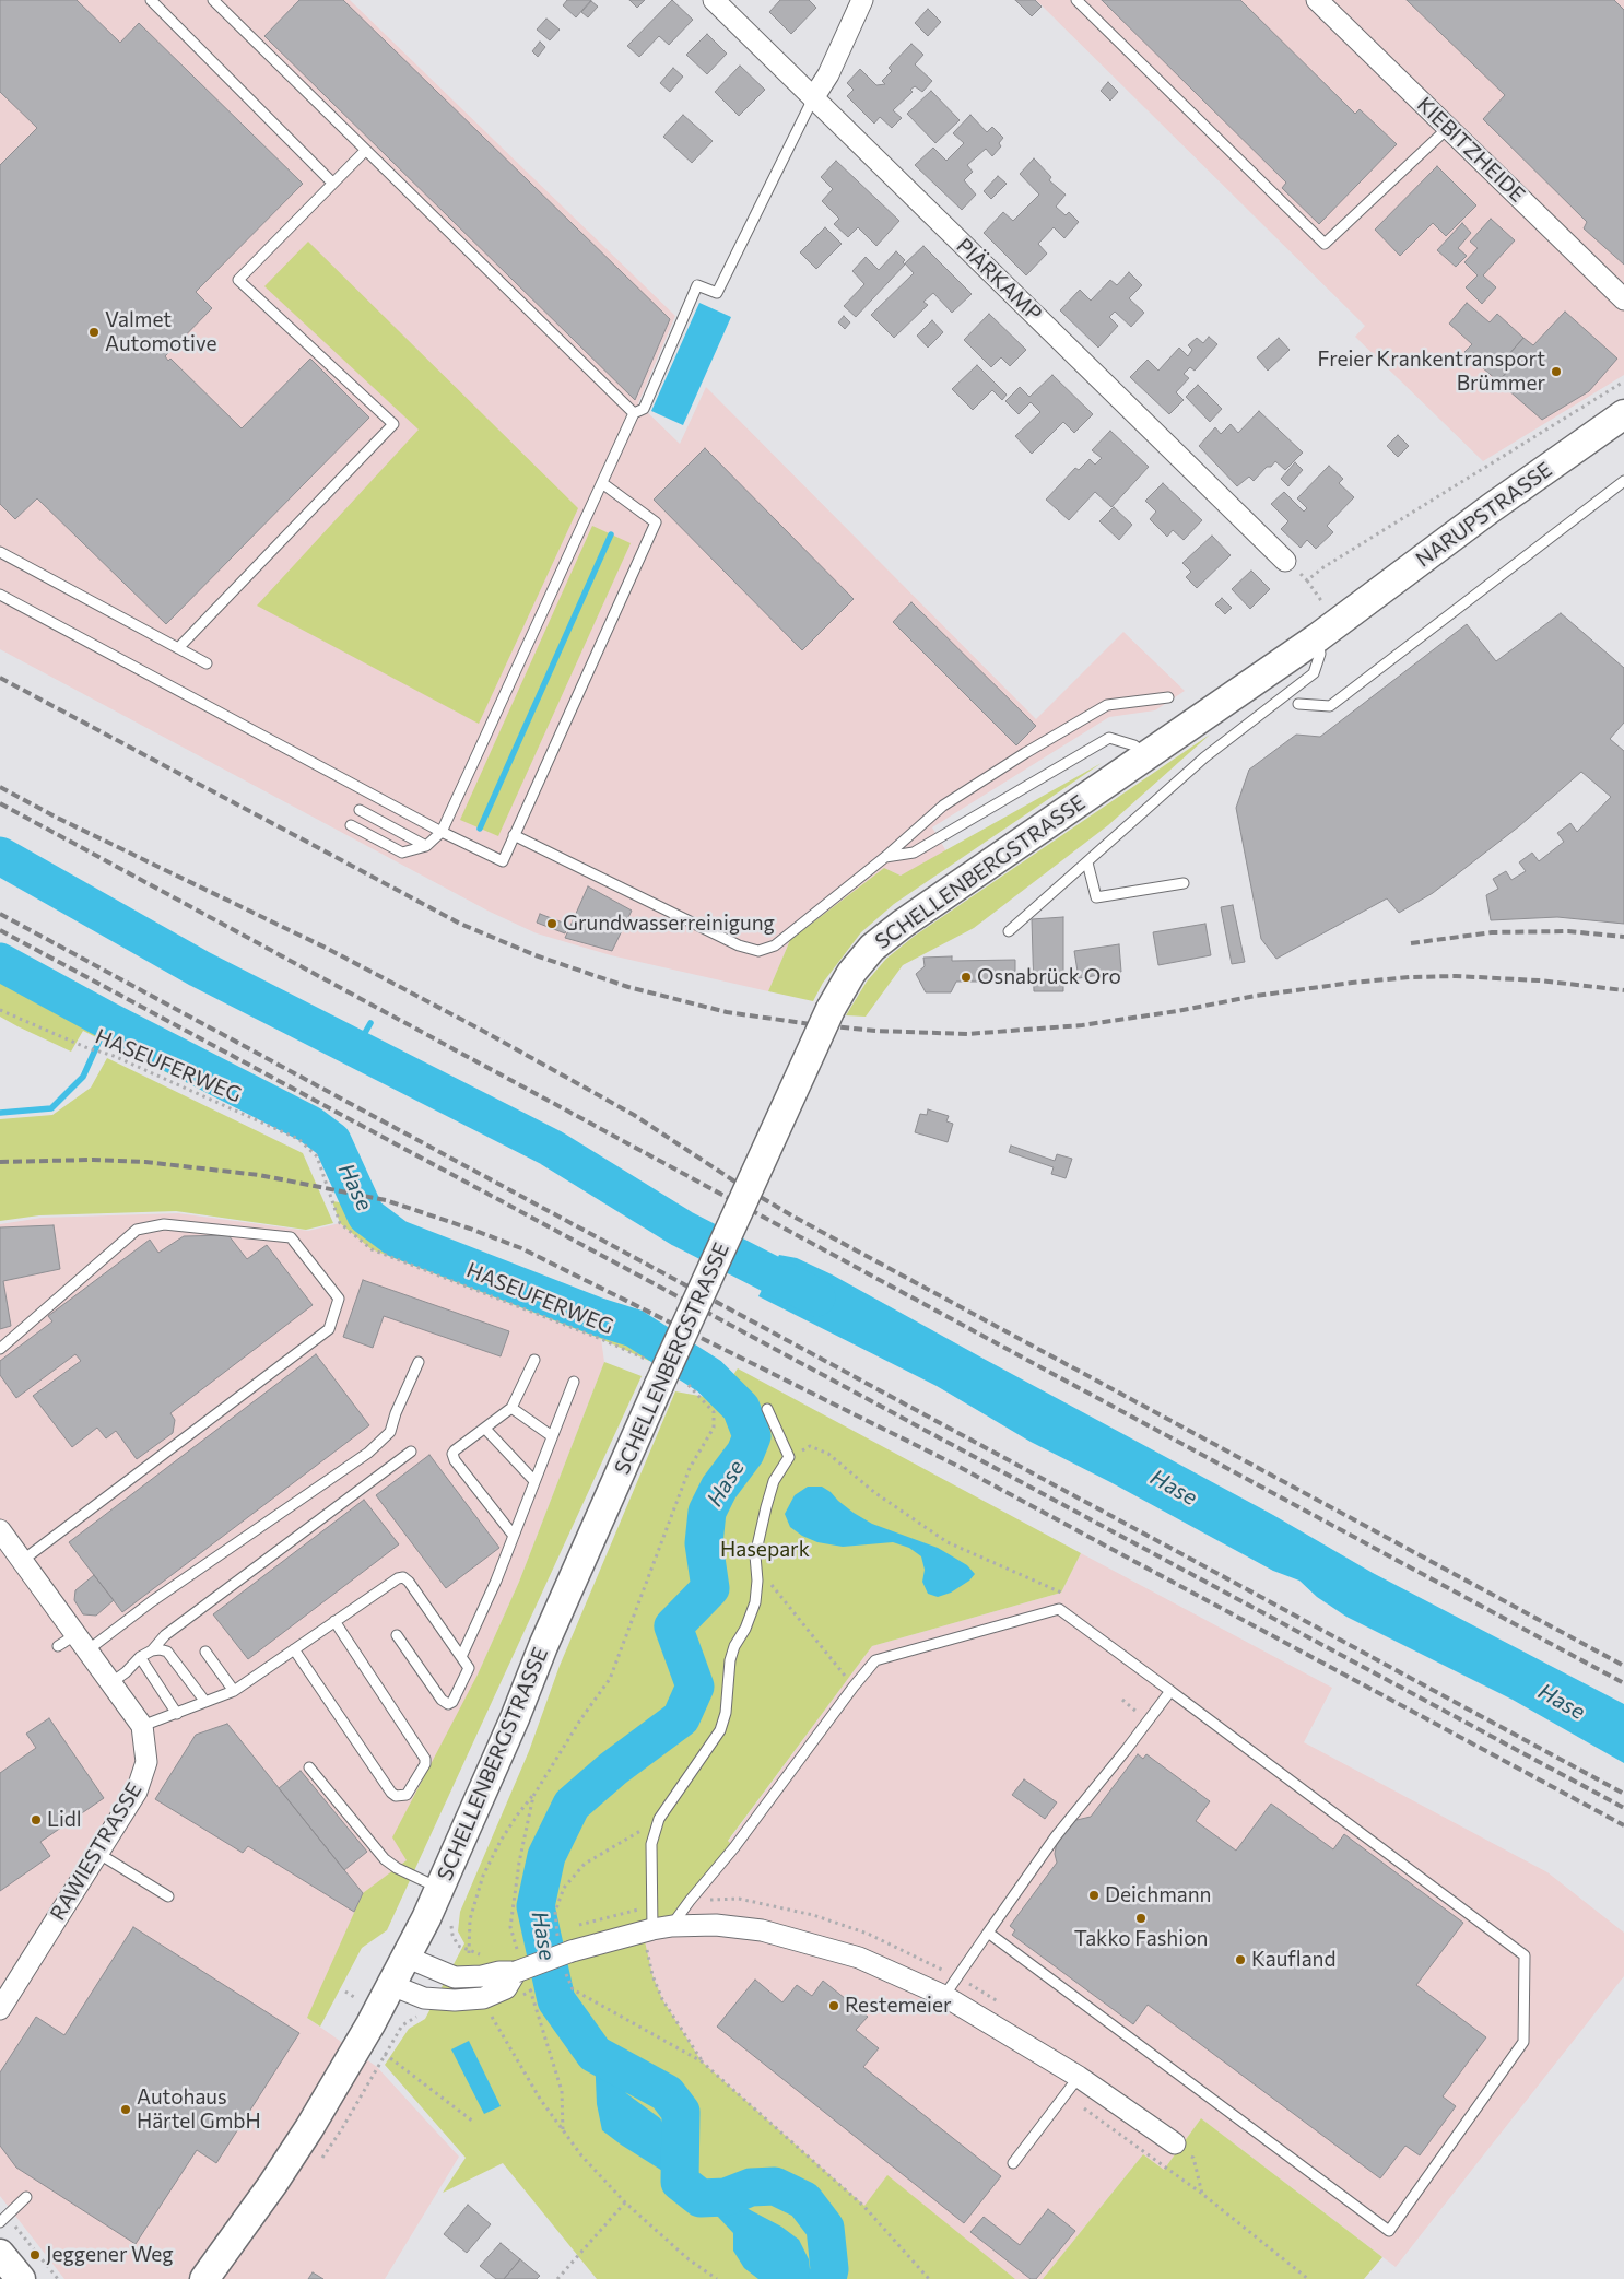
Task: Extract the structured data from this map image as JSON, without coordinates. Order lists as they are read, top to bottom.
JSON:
{
  "streets": {
    "street": [
      "KIEBITZHEIDE",
      "PIÄRKAMP",
      "NARUPSTRASSE",
      "SCHELLENBERGSTRASSE",
      "RAWIESTRASSE"
    ],
    "path": ["HASEUFERWEG"]
  },
  "crossings": [
    ["NARUPSTRASSE", "SCHELLENBERGSTRASSE"],
    ["SCHELLENBERGSTRASSE", "HASEUFERWEG"]
  ],
  "water": ["Hase"],
  "parks": ["Hasepark"],
  "places": [
    "Valmet Automotive",
    "Freier Krankentransport Brümmer",
    "Grundwasserreinigung",
    "Osnabrück Oro",
    "Lidl",
    "Deichmann",
    "Takko Fashion",
    "Kaufland",
    "Restemeier",
    "Autohaus Härtel GmbH",
    "Jeggener Weg"
  ]
}
